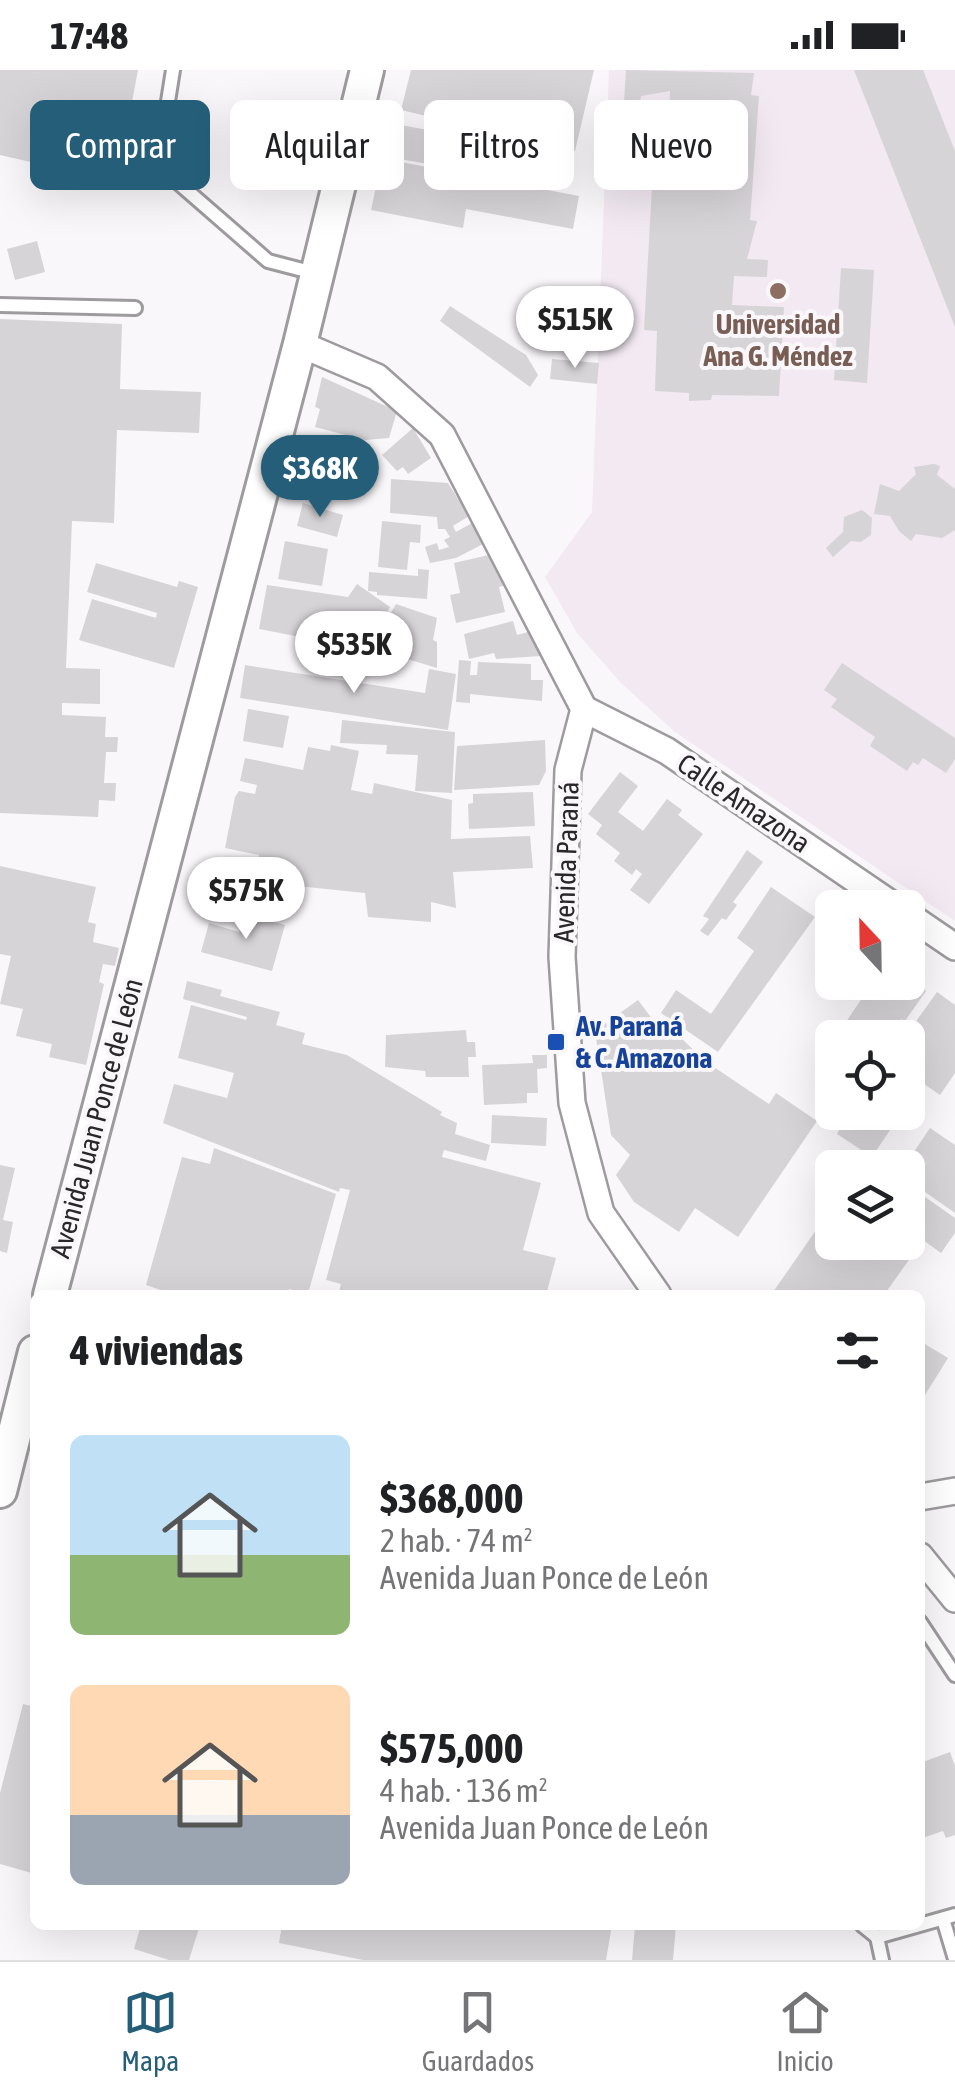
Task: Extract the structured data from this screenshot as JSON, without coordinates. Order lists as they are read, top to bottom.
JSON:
{
  "streets": {
    "street": ["Calle Amazona", "Avenida Paraná", "Avenida Juan Ponce de León"]
  },
  "crossings": [
    ["Calle Amazona", "Avenida Paraná"]
  ],
  "places": {
    "other": ["Universidad Ana G. Méndez"],
    "transit": ["Av. Paraná & C. Amazona"]
  },
  "north": "top",
  "page": {
    "status": "17:48",
    "chip": [
      "Comprar",
      "Alquilar",
      "Filtros",
      "Nuevo"
    ],
    "price": [
      "$515K",
      "$368K",
      "$535K",
      "$575K"
    ],
    "heading": "4 viviendas",
    "list": [
      {
        "name": "$368,000",
        "note": "2 hab. · 74 m² · Avenida Juan Ponce de León"
      },
      {
        "name": "$575,000",
        "note": "4 hab. · 136 m² · Avenida Juan Ponce de León"
      }
    ],
    "tabs": ["Mapa", "Guardados", "Inicio"]
  }
}
